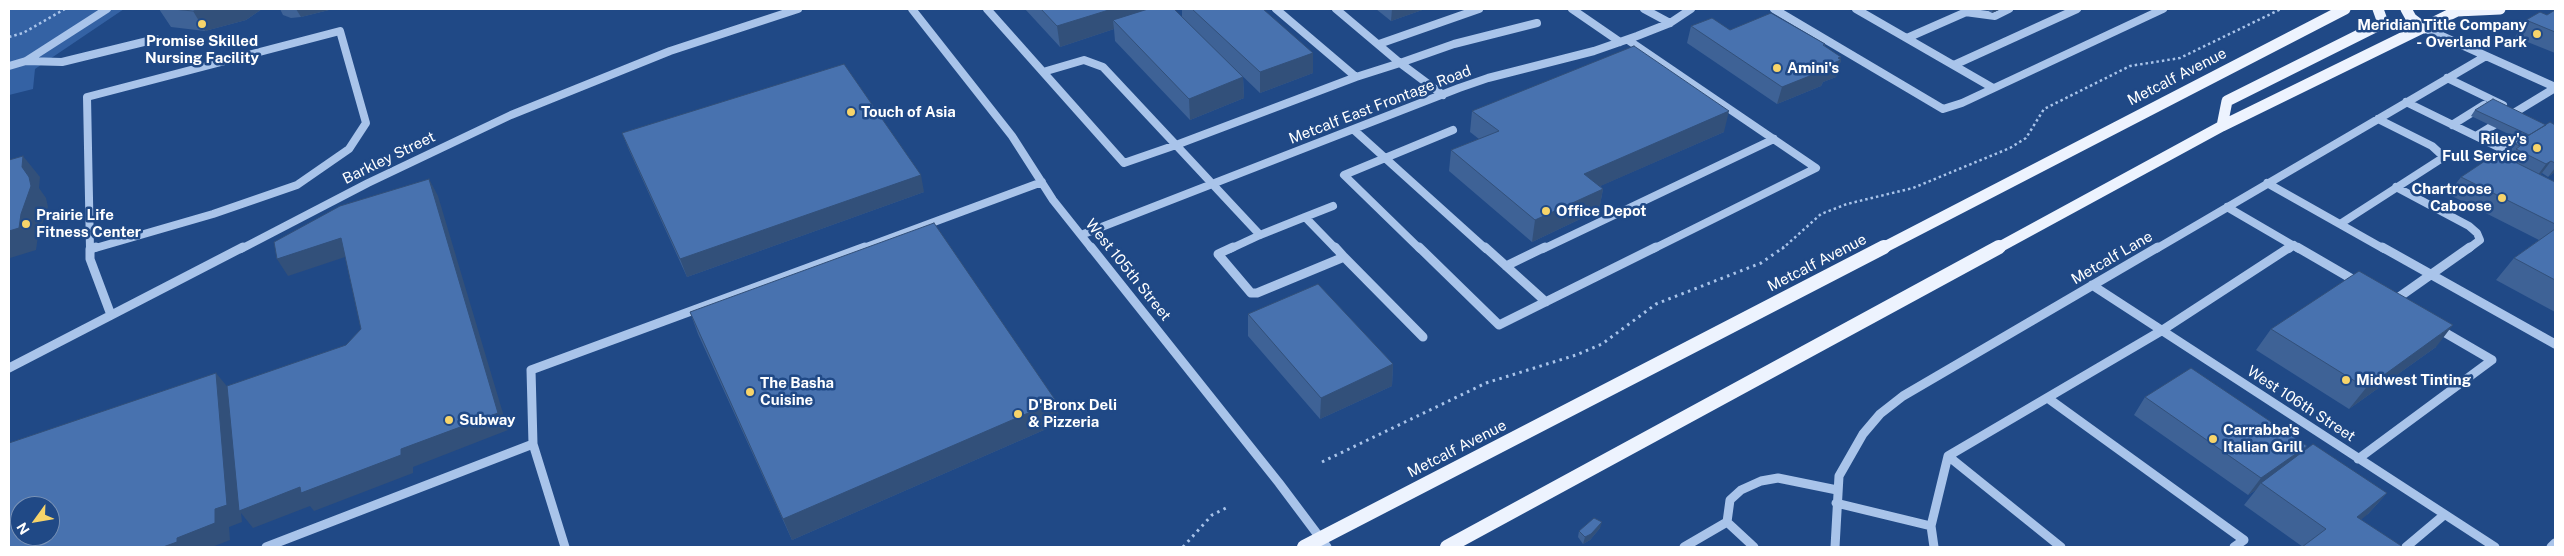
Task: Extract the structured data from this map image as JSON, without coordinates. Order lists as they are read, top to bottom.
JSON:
{
  "streets": {
    "main road": ["Metcalf Avenue"],
    "street": [
      "Metcalf East Frontage Road",
      "Barkley Street",
      "Metcalf Lane",
      "West 105th Street",
      "West 106th Street"
    ]
  },
  "crossings": [
    ["Metcalf Avenue", "West 105th Street"],
    ["Metcalf East Frontage Road", "West 105th Street"],
    ["Metcalf Lane", "West 106th Street"]
  ],
  "places": [
    "Promise Skilled Nursing Facility",
    "Meridian Title Company - Overland Park",
    "Amini's",
    "Touch of Asia",
    "Riley's Full Service",
    "Chartroose Caboose",
    "Office Depot",
    "Prairie Life Fitness Center",
    "Midwest Tinting",
    "The Basha Cuisine",
    "D'Bronx Deli & Pizzeria",
    "Subway",
    "Carrabba's Italian Grill"
  ],
  "north": "bottom left"
}
